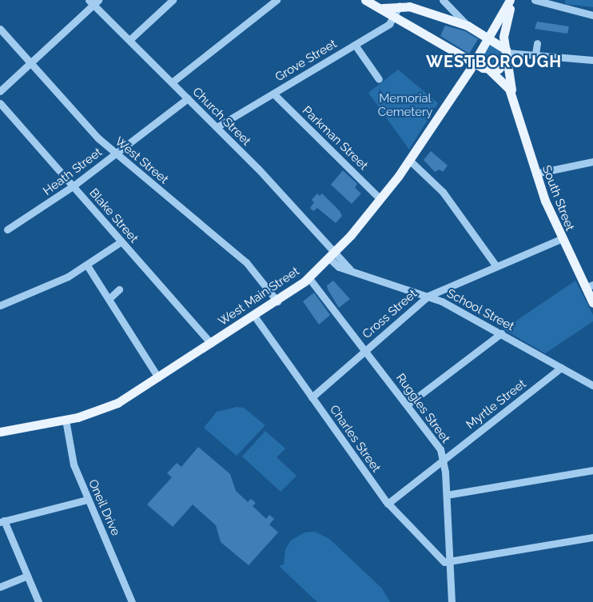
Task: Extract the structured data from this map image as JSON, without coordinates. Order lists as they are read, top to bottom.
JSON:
{
  "streets": {
    "main road": ["South Street", "West Main Street"],
    "street": [
      "Grove Street",
      "Church Street",
      "Parkman Street",
      "West Street",
      "Heath Street",
      "Blake Street",
      "School Street",
      "Cross Street",
      "Myrtle Street",
      "Ruggles Street",
      "Charles Street",
      "Oneil Drive"
    ]
  },
  "crossings": [
    ["Grove Street", "Church Street"],
    ["Grove Street", "Parkman Street"],
    ["Grove Street", "South Street"],
    ["Church Street", "Heath Street"],
    ["Church Street", "West Main Street"],
    ["Church Street", "School Street"],
    ["Parkman Street", "West Main Street"],
    ["West Street", "Heath Street"],
    ["West Street", "West Main Street"],
    ["Heath Street", "Blake Street"],
    ["South Street", "West Main Street"],
    ["South Street", "Cross Street"],
    ["Blake Street", "West Main Street"],
    ["West Main Street", "School Street"],
    ["West Main Street", "Ruggles Street"],
    ["West Main Street", "Charles Street"],
    ["West Main Street", "Oneil Drive"],
    ["School Street", "Cross Street"],
    ["School Street", "Myrtle Street"],
    ["Cross Street", "Ruggles Street"],
    ["Cross Street", "Charles Street"],
    ["Myrtle Street", "Ruggles Street"],
    ["Myrtle Street", "Charles Street"],
    ["Ruggles Street", "Charles Street"]
  ],
  "districts": ["WESTBOROUGH"],
  "parks": ["Memorial Cemetery"]
}
